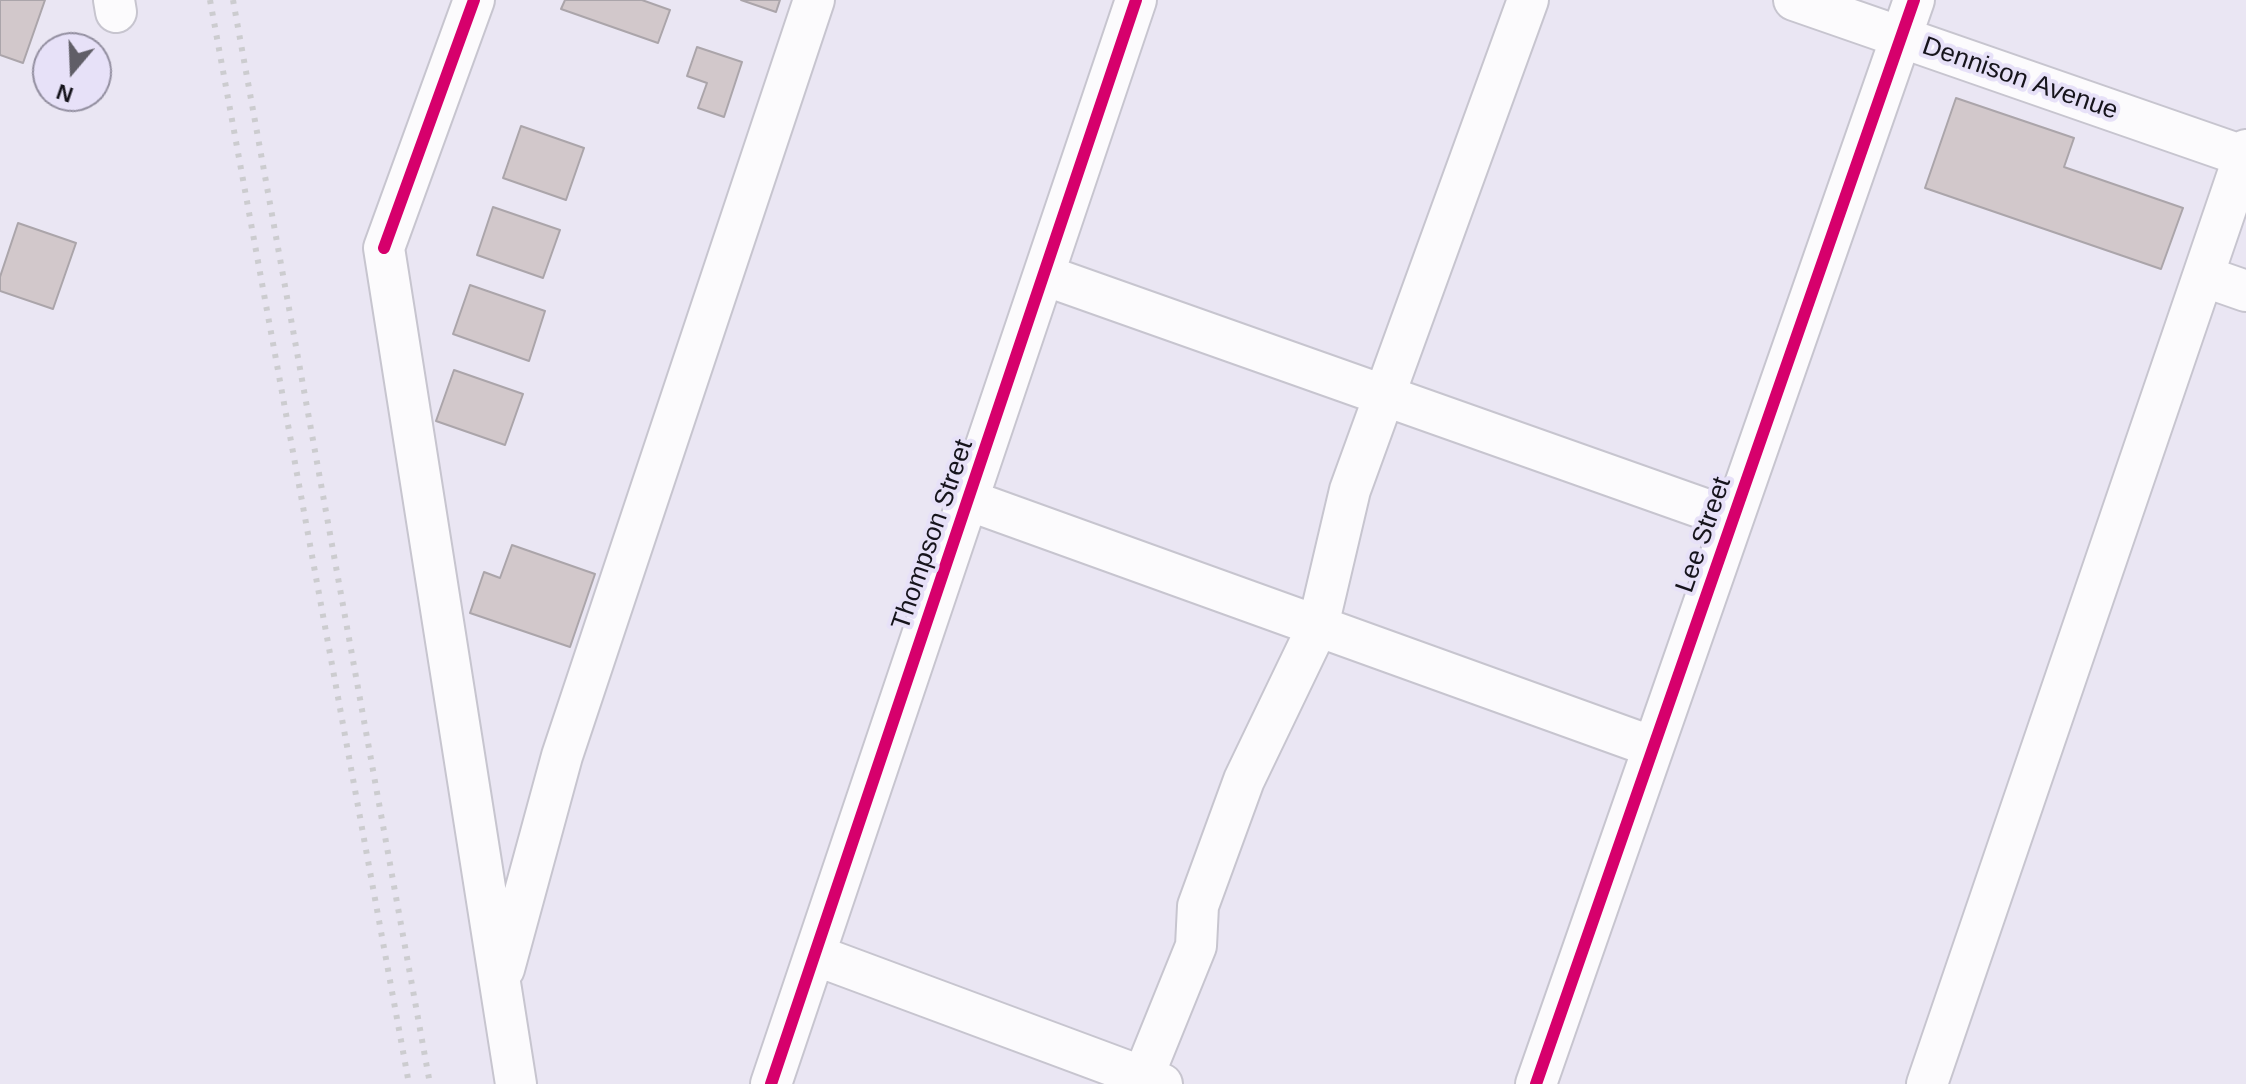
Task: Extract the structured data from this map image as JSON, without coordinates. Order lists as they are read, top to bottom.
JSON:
{
  "streets": {
    "street": ["Dennison Avenue", "Thompson Street", "Lee Street"]
  },
  "crossings": [
    ["Dennison Avenue", "Lee Street"]
  ],
  "north": "bottom"
}
